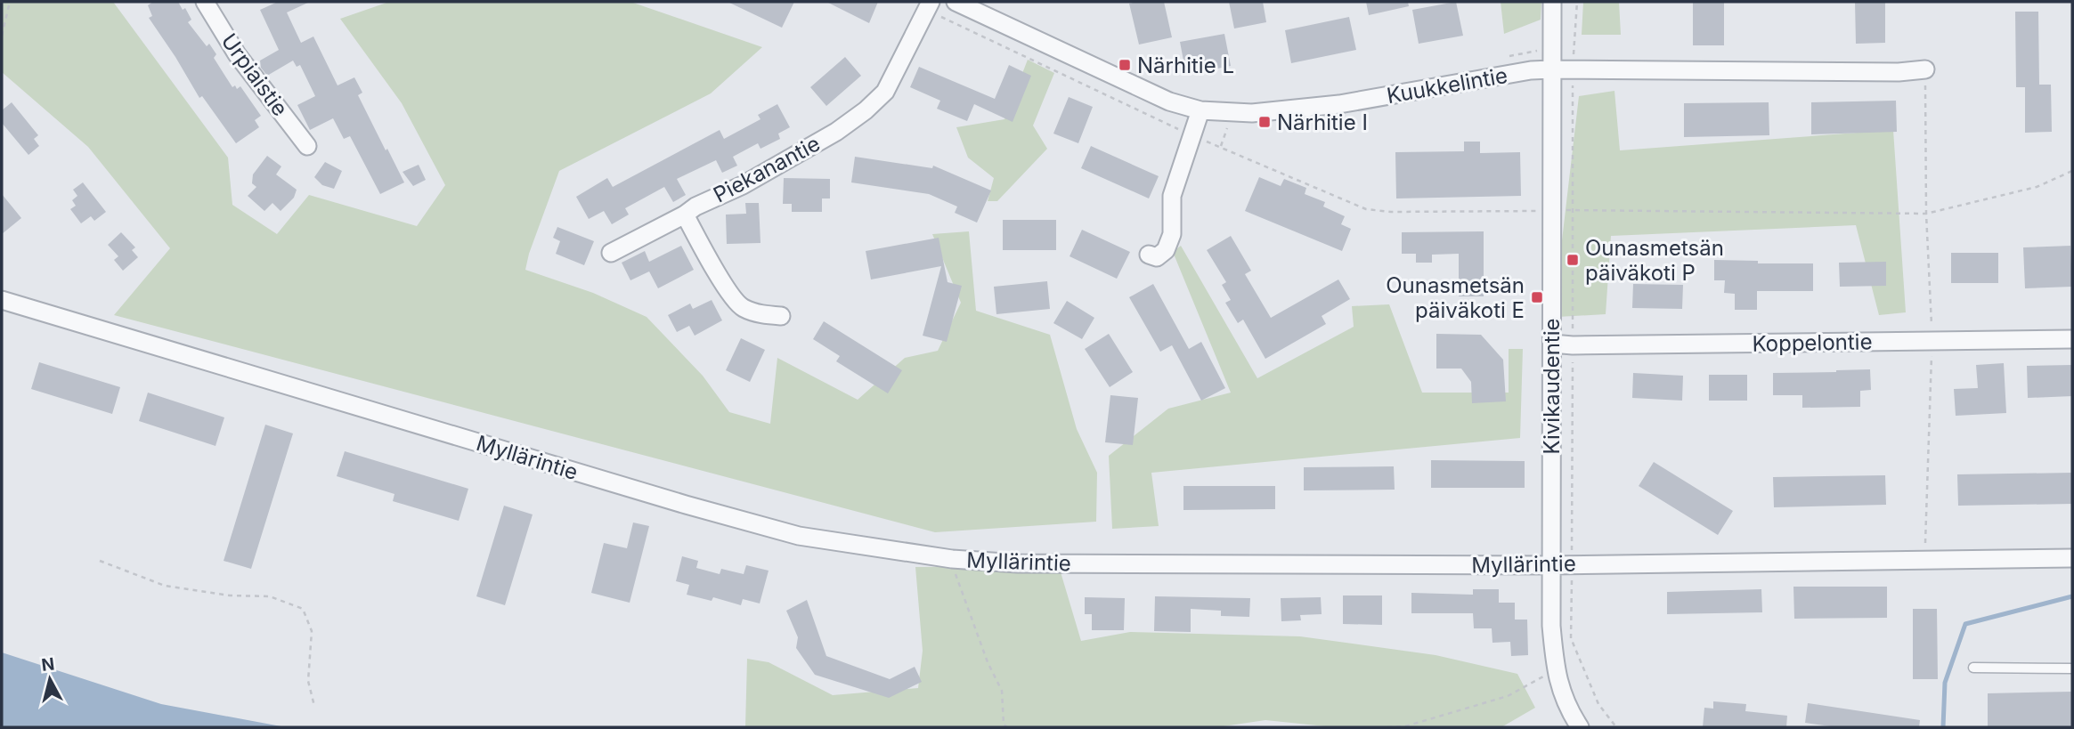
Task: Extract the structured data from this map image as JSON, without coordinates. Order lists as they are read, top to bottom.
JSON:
{
  "streets": {
    "street": [
      "Urpiaistie",
      "Kuukkelintie",
      "Piekanantie",
      "Koppelontie",
      "Kivikaudentie",
      "Myllärintie"
    ]
  },
  "crossings": [
    ["Kuukkelintie", "Kivikaudentie"],
    ["Koppelontie", "Kivikaudentie"],
    ["Kivikaudentie", "Myllärintie"]
  ],
  "places": {
    "transit": [
      "Närhitie L",
      "Närhitie I",
      "Ounasmetsän päiväkoti P",
      "Ounasmetsän päiväkoti E"
    ]
  },
  "north": "top"
}
